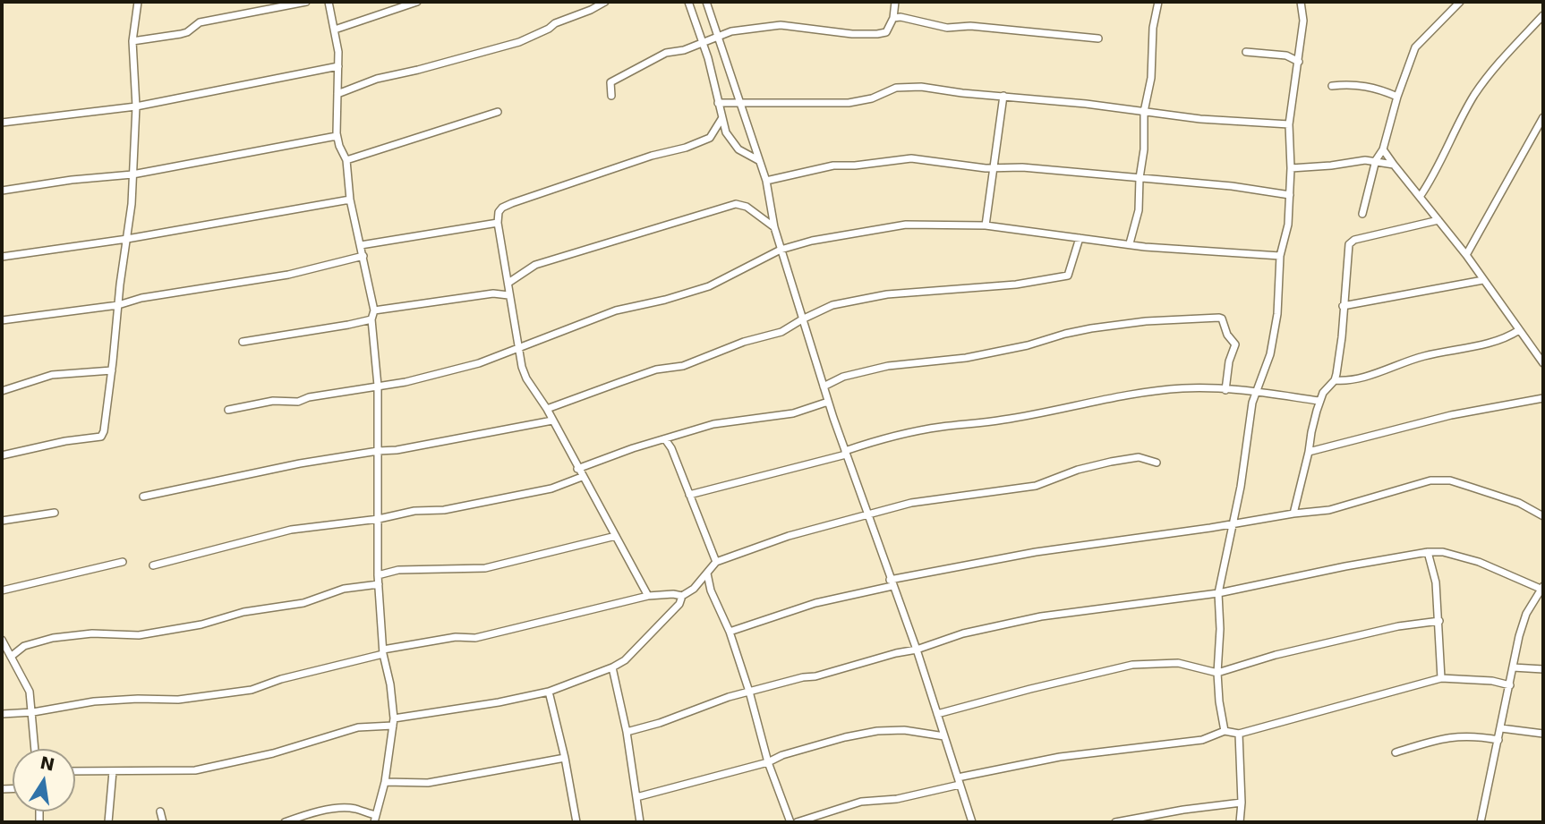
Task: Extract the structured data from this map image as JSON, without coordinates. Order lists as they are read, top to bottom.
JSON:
{
  "north": "top"
}
